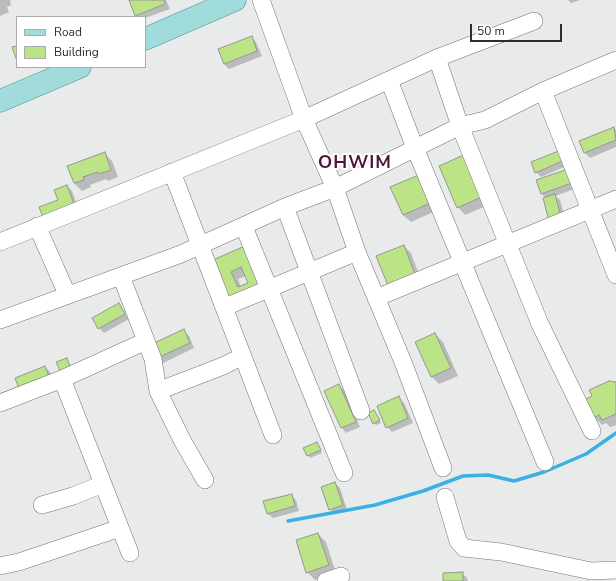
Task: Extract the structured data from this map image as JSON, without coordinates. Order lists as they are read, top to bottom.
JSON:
{
  "districts": ["OHWIM"],
  "legend": ["Road", "Building"],
  "scale_bar": "50 m"
}
